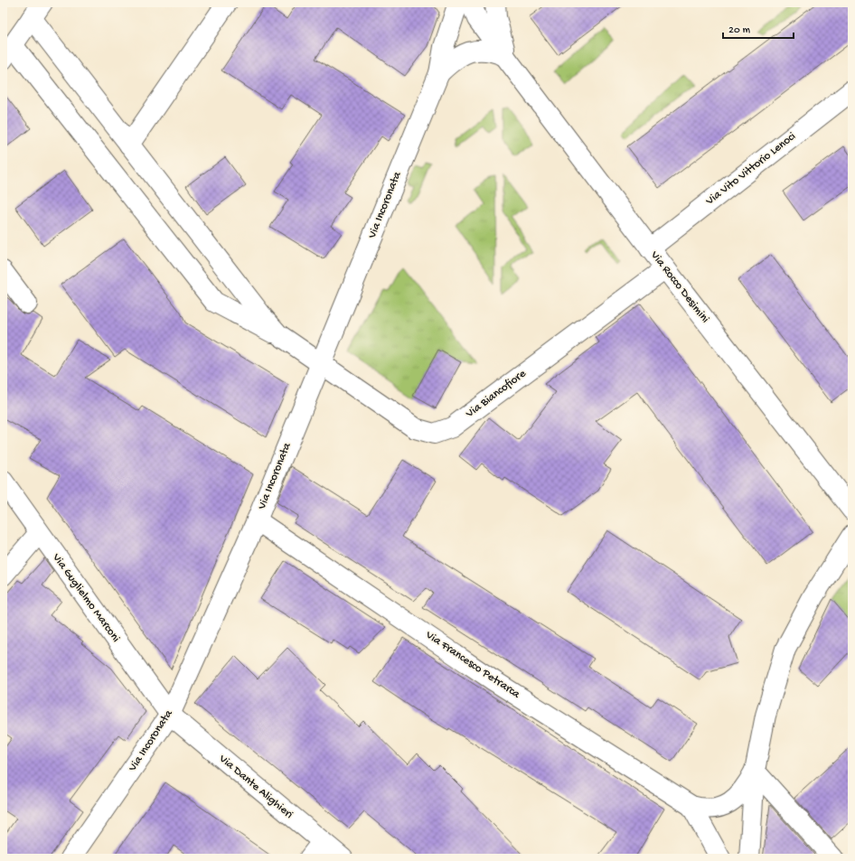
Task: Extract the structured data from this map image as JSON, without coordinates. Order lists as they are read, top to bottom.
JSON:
{
  "streets": {
    "street": [
      "Via Vito Vittorio Lenoci",
      "Via Incoronata",
      "Via Rocco Desimini",
      "Via Biancofiore",
      "Via Guglielmo Marconi",
      "Via Francesco Petrarca",
      "Via Dante Alighieri"
    ]
  },
  "crossings": [
    ["Via Vito Vittorio Lenoci", "Via Rocco Desimini"],
    ["Via Incoronata", "Via Rocco Desimini"],
    ["Via Incoronata", "Via Biancofiore"],
    ["Via Incoronata", "Via Guglielmo Marconi"],
    ["Via Incoronata", "Via Francesco Petrarca"],
    ["Via Incoronata", "Via Dante Alighieri"],
    ["Via Rocco Desimini", "Via Biancofiore"],
    ["Via Guglielmo Marconi", "Via Dante Alighieri"]
  ],
  "scale_bar": "20 m"
}
